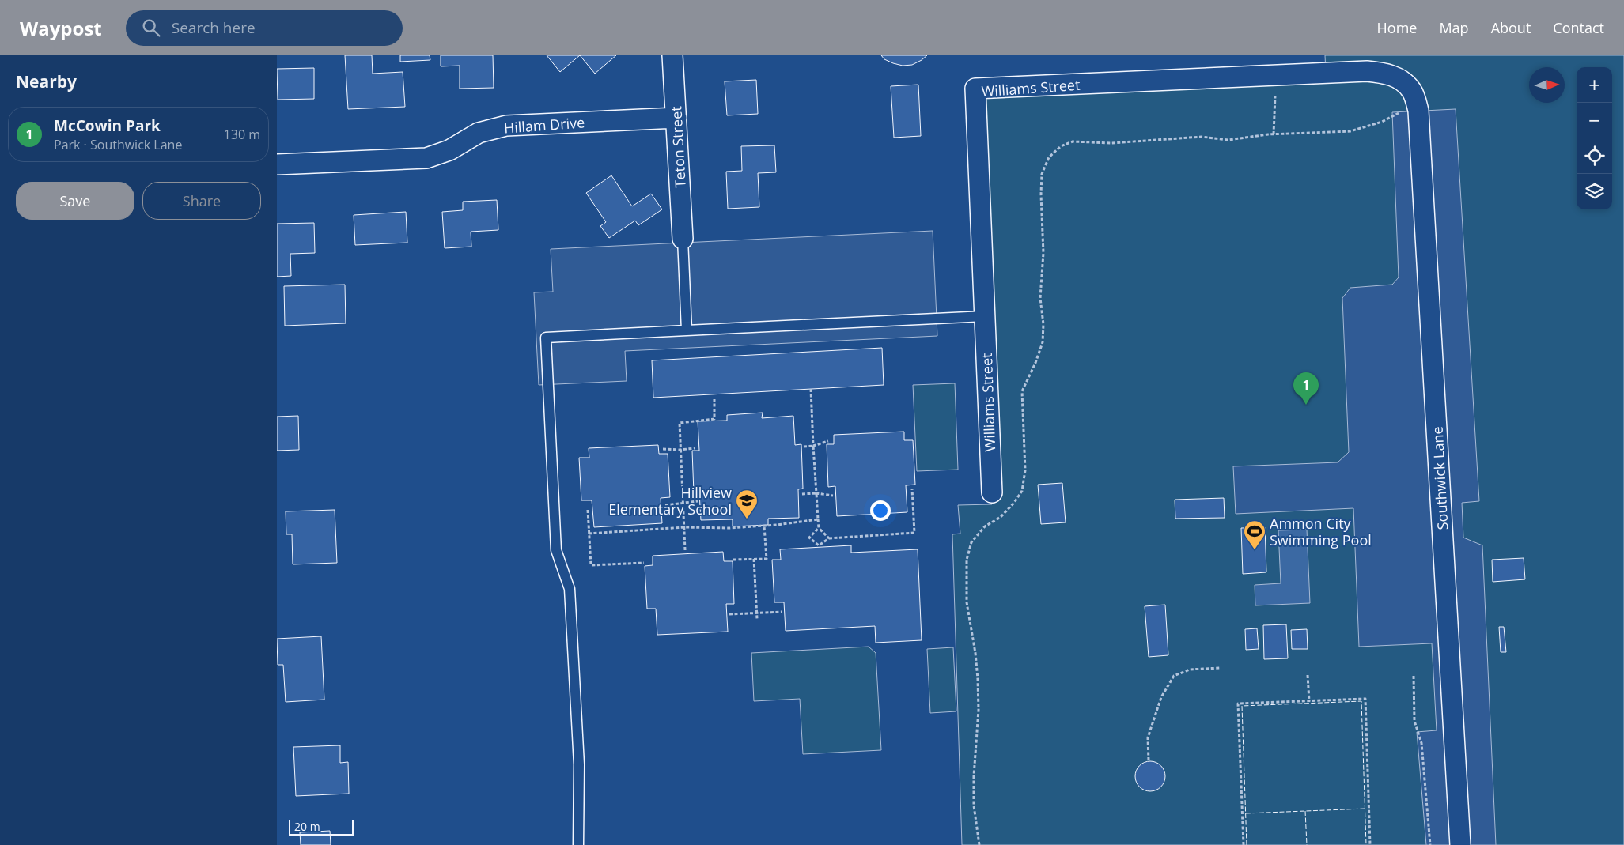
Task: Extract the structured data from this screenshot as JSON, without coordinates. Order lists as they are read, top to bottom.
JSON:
{
  "streets": {
    "street": [
      "Williams Street",
      "Hillam Drive",
      "Teton Street",
      "Southwick Lane"
    ]
  },
  "crossings": [
    ["Williams Street", "Southwick Lane"],
    ["Hillam Drive", "Teton Street"]
  ],
  "places": {
    "school or university": ["Hillview Elementary School"],
    "sports": ["Ammon City Swimming Pool"]
  },
  "scale_bar": "20 m",
  "north": "right",
  "page": {
    "header": "Waypost",
    "search": "Search here",
    "nav": [
      "Home",
      "Map",
      "About",
      "Contact"
    ],
    "heading": "Nearby",
    "map_buttons": ["+", "−"],
    "list": [
      {
        "mark": "1",
        "name": "McCowin Park",
        "note": "Park · Southwick Lane",
        "value": "130 m"
      }
    ],
    "buttons": ["Save", "Share"],
    "pins": "1",
    "scale": "20 m"
  }
}
